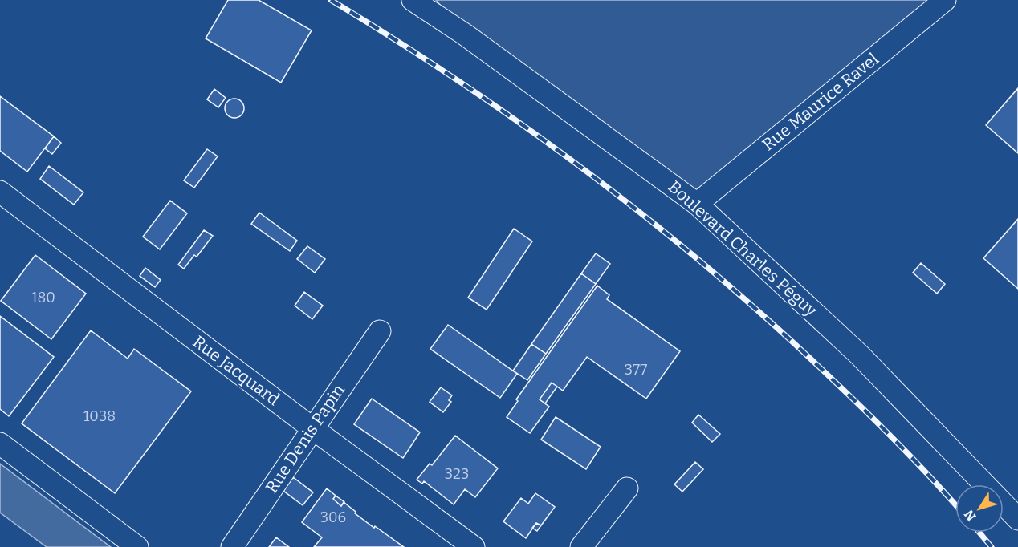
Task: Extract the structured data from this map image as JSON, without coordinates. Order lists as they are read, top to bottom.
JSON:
{
  "streets": {
    "street": [
      "Rue Maurice Ravel",
      "Boulevard Charles Péguy",
      "Rue Jacquard",
      "Rue Denis Papin"
    ]
  },
  "crossings": [
    ["Rue Maurice Ravel", "Boulevard Charles Péguy"],
    ["Rue Jacquard", "Rue Denis Papin"]
  ],
  "house_numbers": [
    "180",
    "377",
    "1038",
    "323",
    "306"
  ],
  "north": "bottom left"
}
